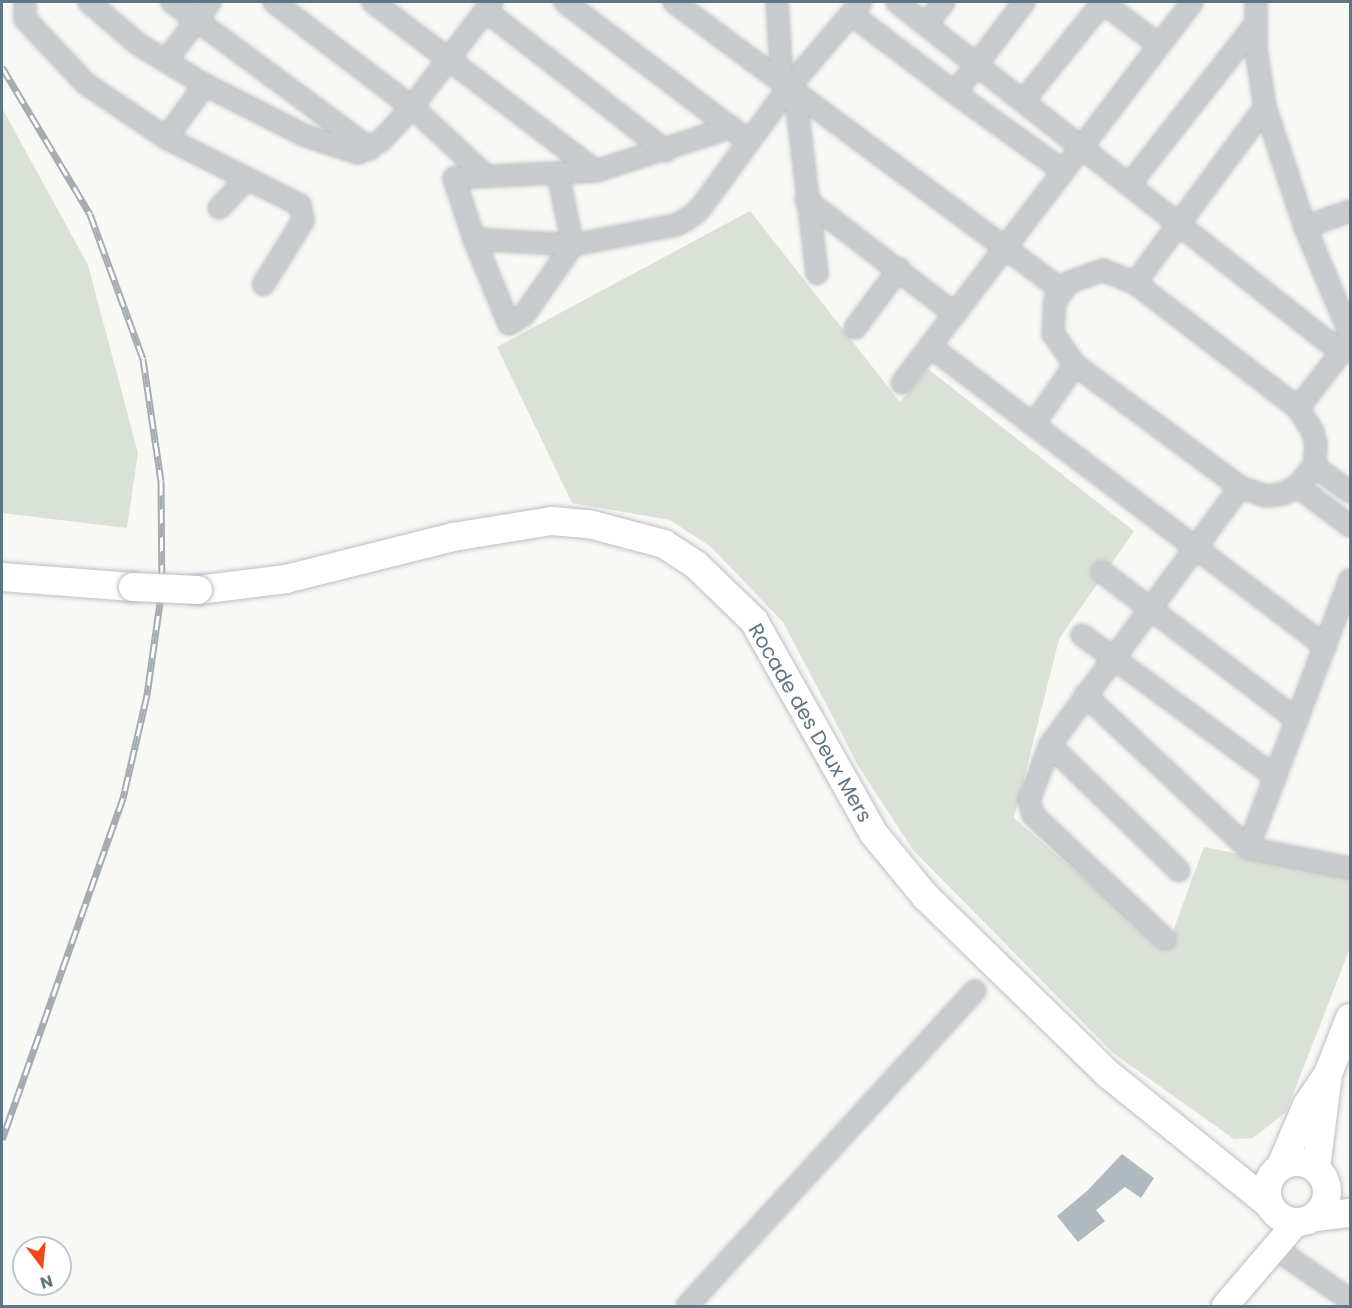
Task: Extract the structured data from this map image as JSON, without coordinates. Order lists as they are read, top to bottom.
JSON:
{
  "streets": {
    "highway": ["Rocade des Deux Mers"]
  },
  "north": "bottom"
}
